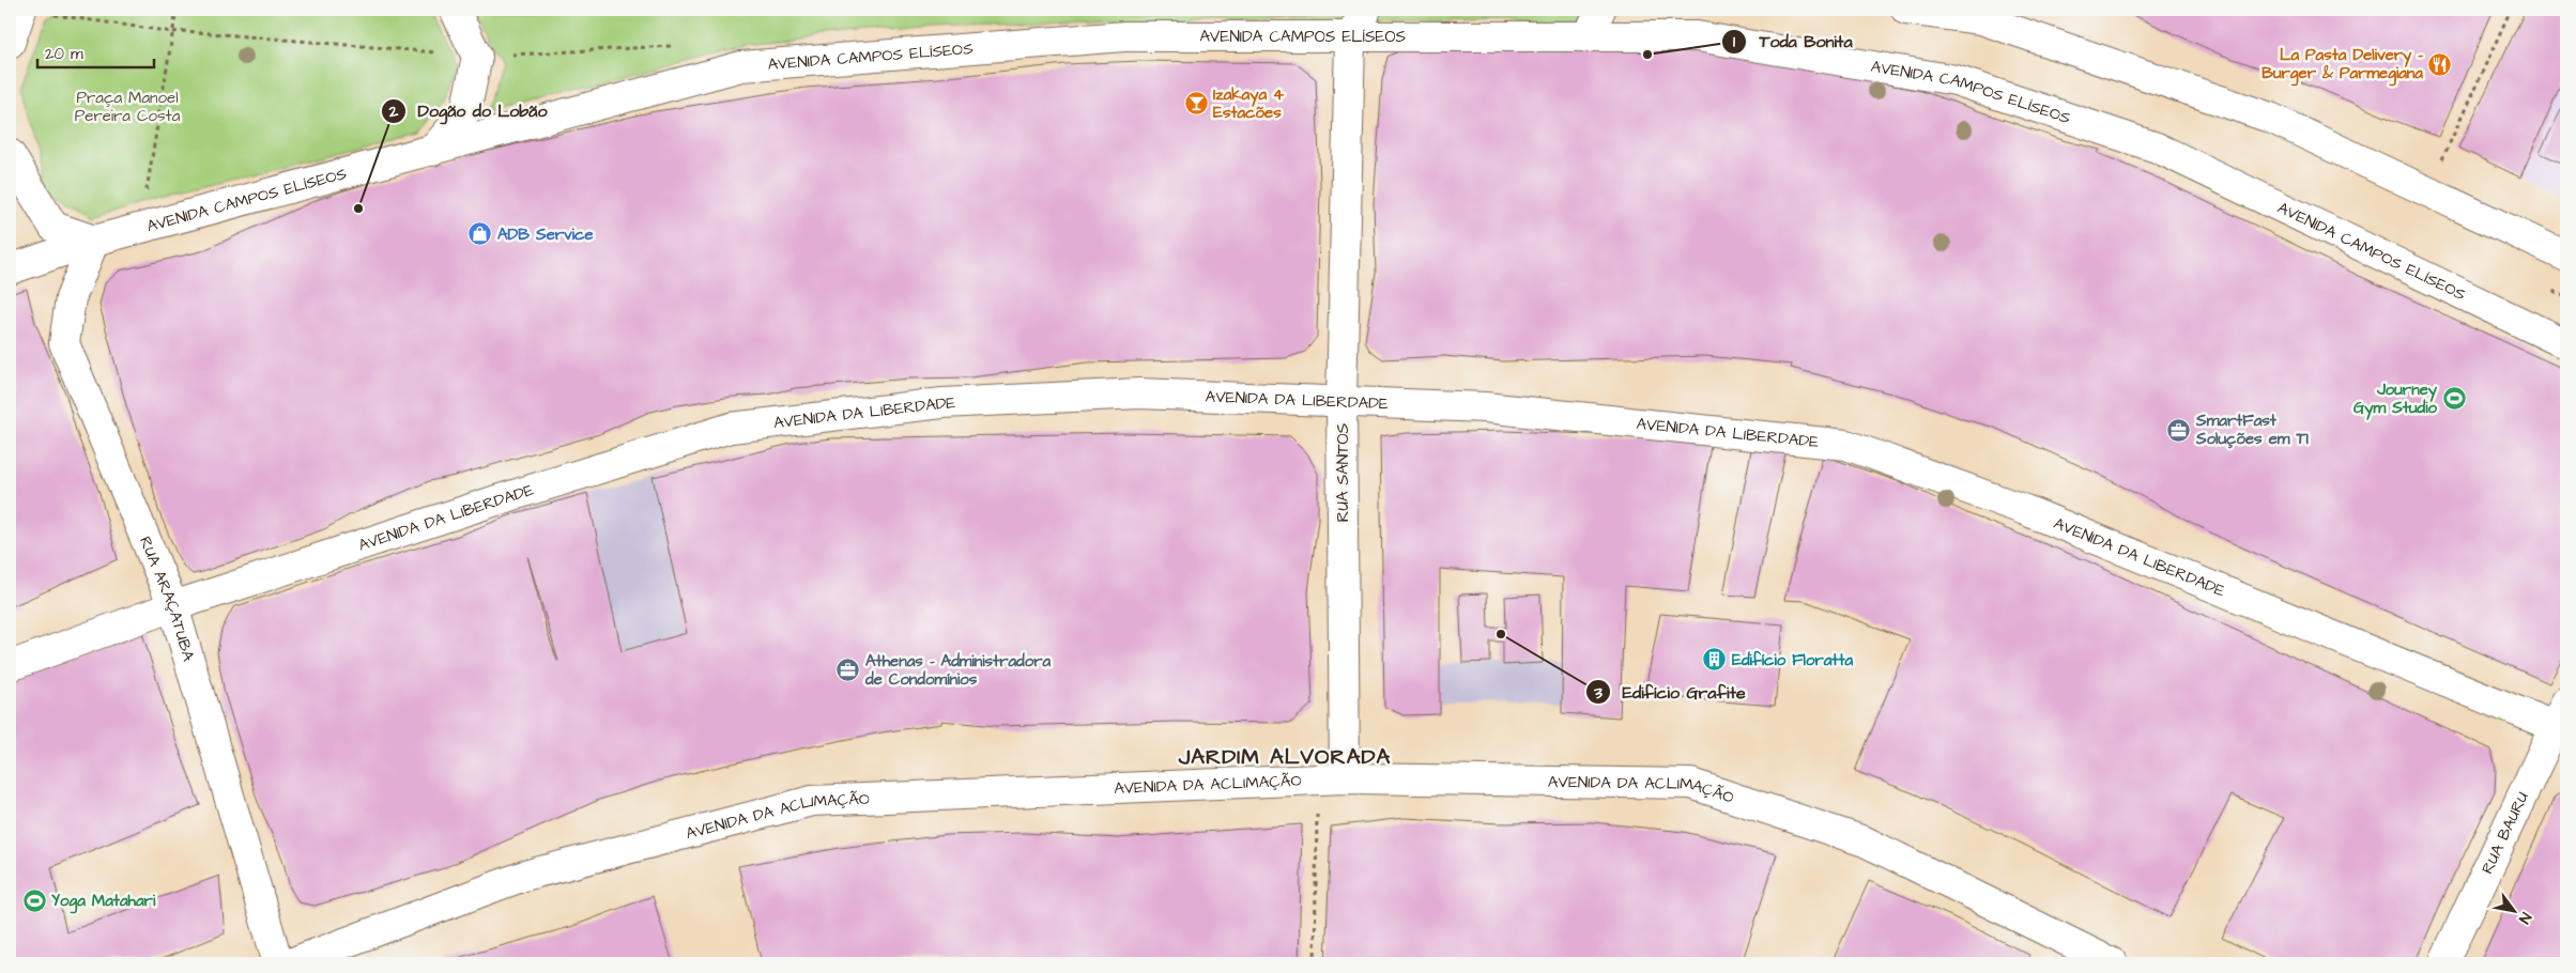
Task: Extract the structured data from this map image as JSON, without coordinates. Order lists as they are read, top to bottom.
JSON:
{
  "streets": {
    "street": [
      "AVENIDA CAMPOS ELÍSEOS",
      "AVENIDA DA LIBERDADE",
      "RUA SANTOS",
      "RUA ARAÇATUBA",
      "AVENIDA DA ACLIMAÇÃO",
      "RUA BAURU"
    ]
  },
  "crossings": [
    ["AVENIDA CAMPOS ELÍSEOS", "RUA SANTOS"],
    ["AVENIDA CAMPOS ELÍSEOS", "RUA ARAÇATUBA"],
    ["AVENIDA DA LIBERDADE", "RUA SANTOS"],
    ["AVENIDA DA LIBERDADE", "RUA ARAÇATUBA"],
    ["AVENIDA DA LIBERDADE", "RUA BAURU"],
    ["RUA SANTOS", "AVENIDA DA ACLIMAÇÃO"]
  ],
  "districts": ["JARDIM ALVORADA"],
  "parks": ["Praça Manoel Pereira Costa"],
  "places": {
    "other": ["Toda Bonita", "Dogão do Lobão", "Edifício Grafite"],
    "restaurant": ["La Pasta Delivery - Burger & Parmegiana"],
    "bar": ["Izakaya 4 Estacões"],
    "shop": ["ADB Service"],
    "sports": ["Journey Gym Studio", "Yoga Matahari"],
    "office": ["SmartFast Soluções em TI", "Athenas - Administradora de Condomínios"],
    "building": ["Edifício Floratta"]
  },
  "scale_bar": "20 m",
  "north": "bottom right"
}
